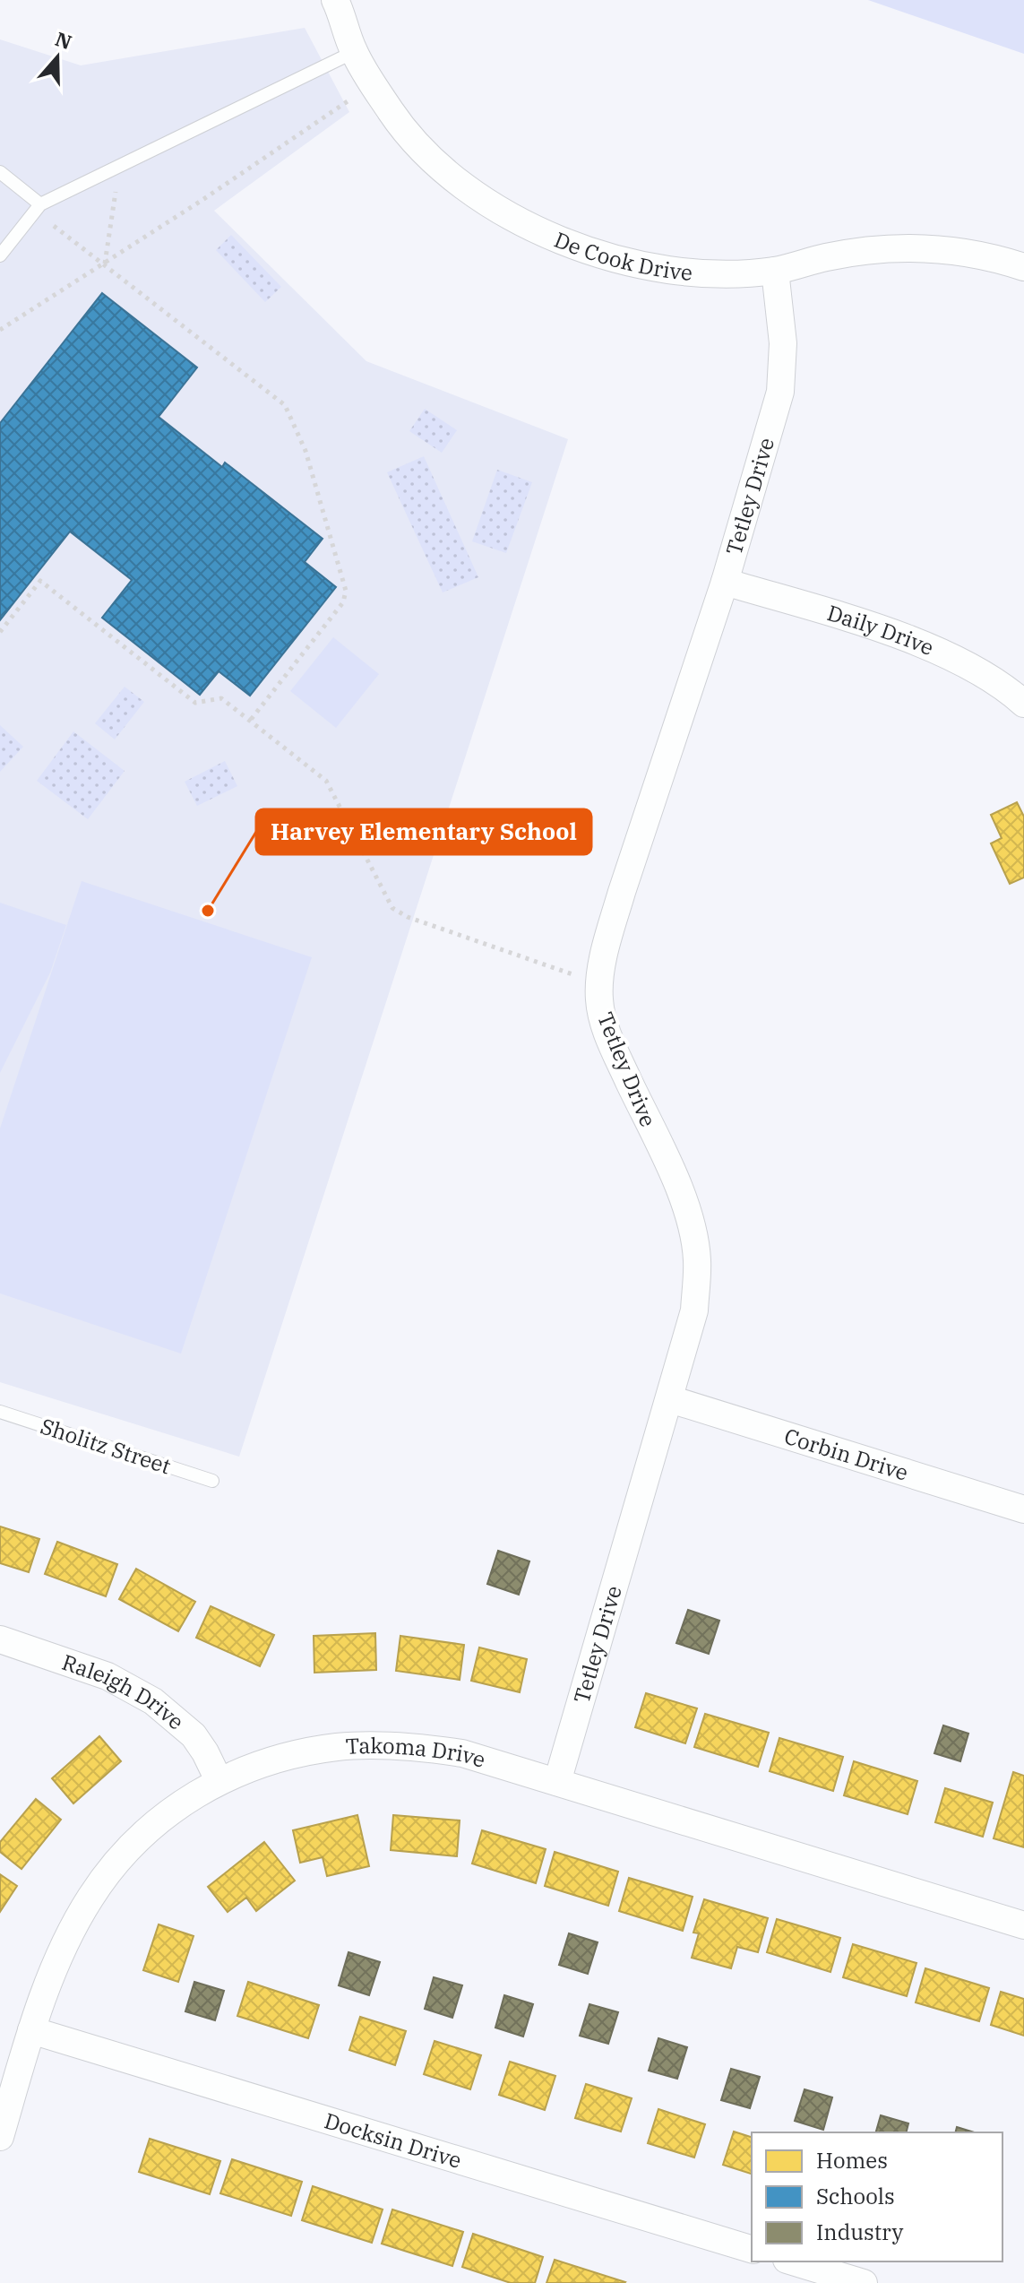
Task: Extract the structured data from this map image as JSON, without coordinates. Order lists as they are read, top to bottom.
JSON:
{
  "streets": {
    "street": [
      "De Cook Drive",
      "Tetley Drive",
      "Daily Drive",
      "Corbin Drive",
      "Raleigh Drive",
      "Takoma Drive",
      "Docksin Drive"
    ],
    "lane": ["Sholitz Street"]
  },
  "crossings": [
    ["De Cook Drive", "Tetley Drive"],
    ["Tetley Drive", "Daily Drive"],
    ["Tetley Drive", "Corbin Drive"],
    ["Tetley Drive", "Takoma Drive"],
    ["Raleigh Drive", "Takoma Drive"],
    ["Takoma Drive", "Docksin Drive"]
  ],
  "places": ["Harvey Elementary School"],
  "legend": ["Homes", "Schools", "Industry"],
  "north": "top"
}
